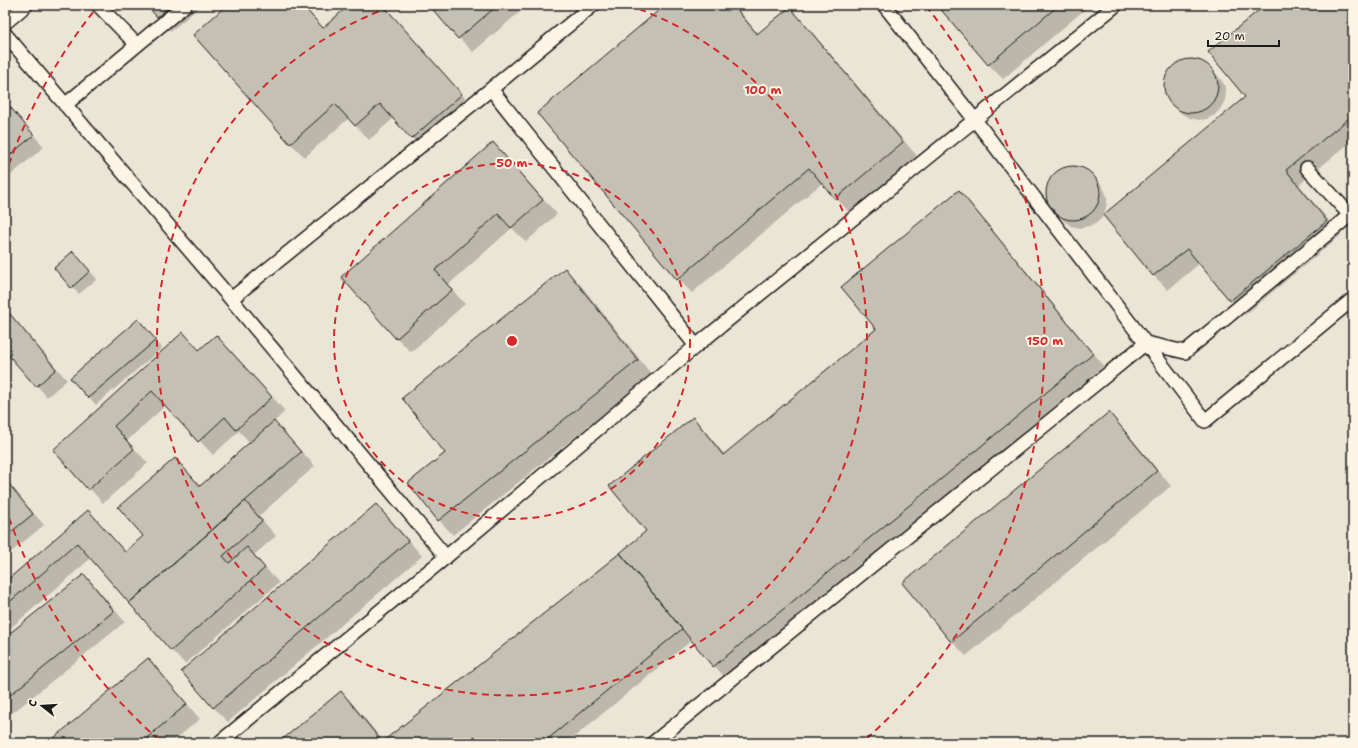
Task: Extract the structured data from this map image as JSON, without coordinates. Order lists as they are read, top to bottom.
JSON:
{
  "scale_bar": "20 m",
  "north": "left",
  "rings": ["100 m", "50 m", "150 m"]
}
